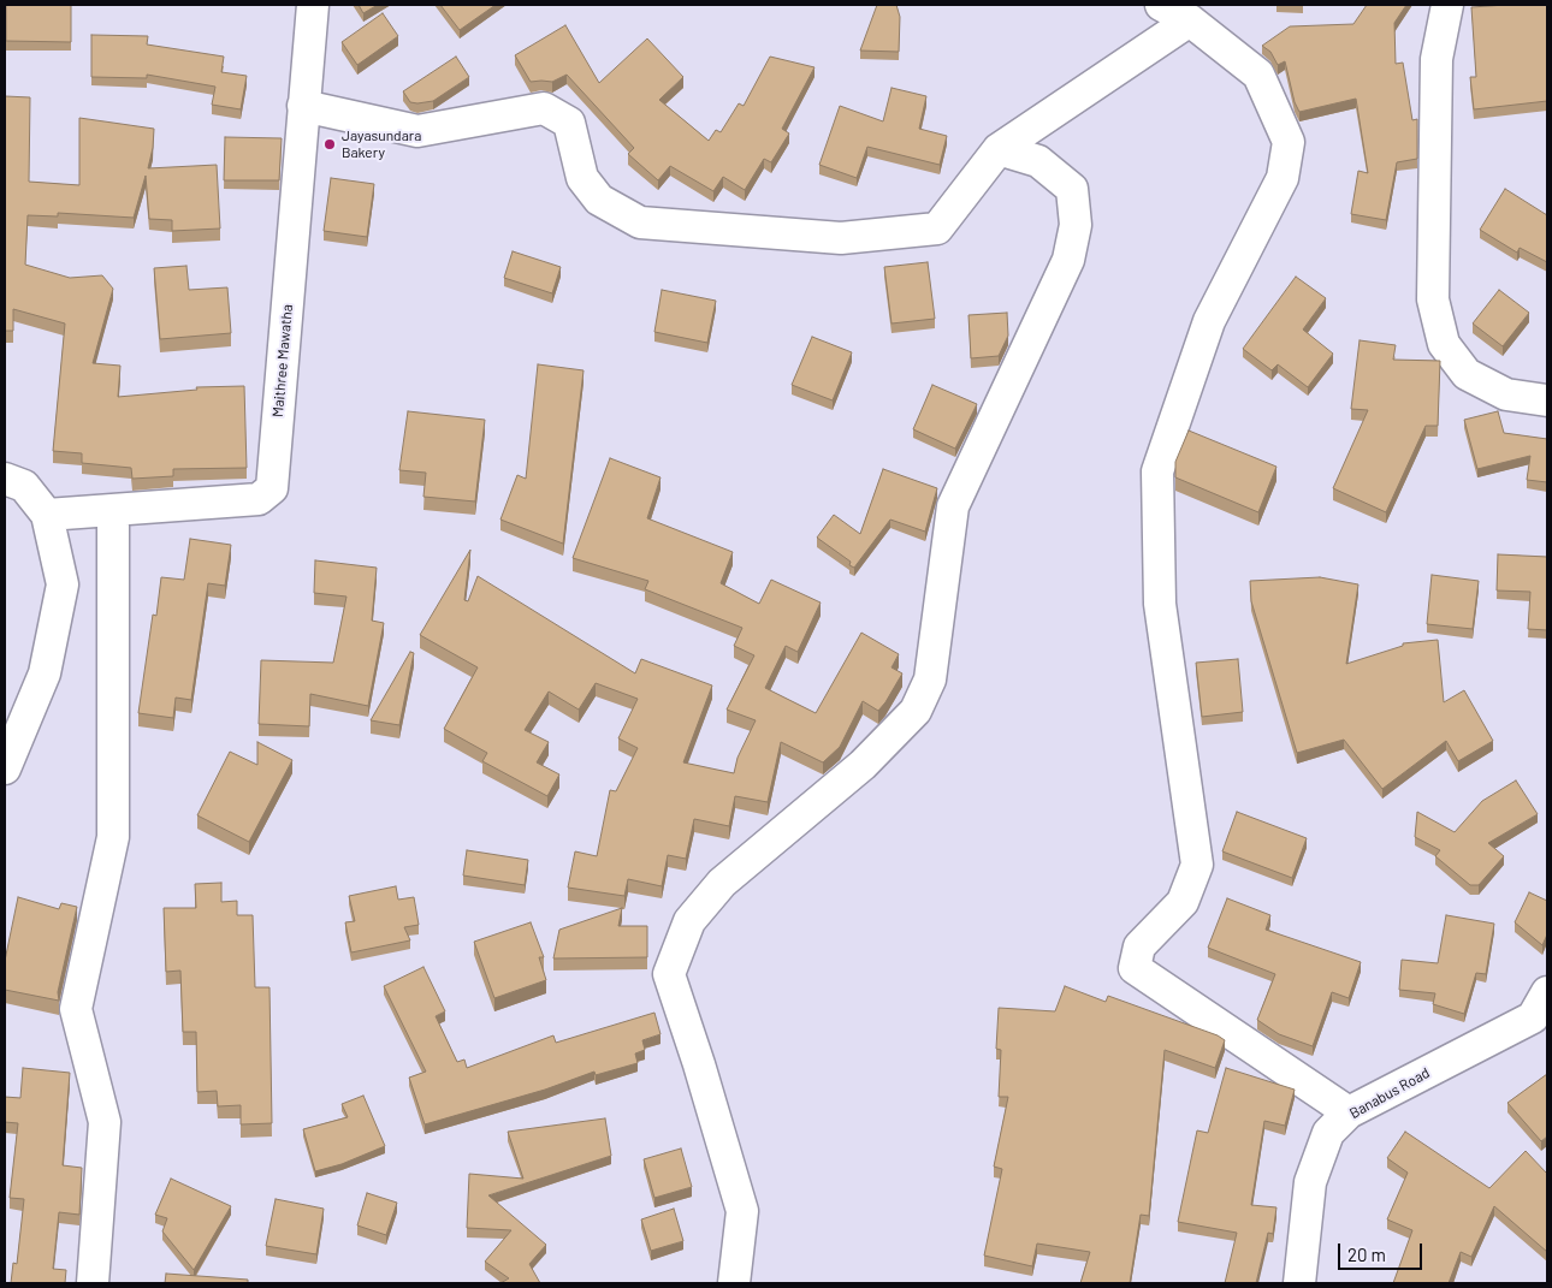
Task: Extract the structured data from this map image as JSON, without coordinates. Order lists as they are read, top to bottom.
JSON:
{
  "streets": {
    "street": ["Maithree Mawatha", "Banabus Road"]
  },
  "places": ["Jayasundara Bakery"],
  "scale_bar": "20 m"
}
